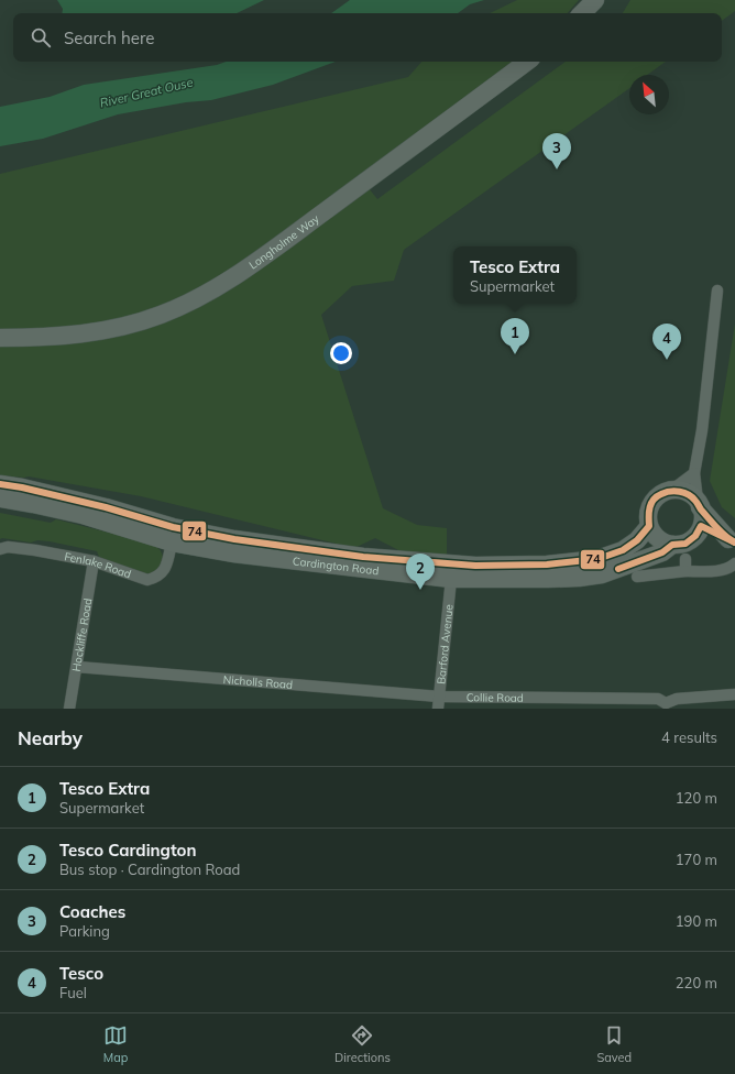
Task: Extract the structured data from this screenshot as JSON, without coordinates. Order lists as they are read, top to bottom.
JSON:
{
  "streets": {
    "main road": ["Longholme Way", "Cardington Road"],
    "street": [
      "Fenlake Road",
      "Hockliffe Road",
      "Barford Avenue",
      "Nicholls Road",
      "Collie Road"
    ]
  },
  "crossings": [
    ["Fenlake Road", "Cardington Road"],
    ["Fenlake Road", "Hockliffe Road"],
    ["Cardington Road", "Barford Avenue"],
    ["Hockliffe Road", "Nicholls Road"],
    ["Barford Avenue", "Nicholls Road"],
    ["Barford Avenue", "Collie Road"],
    ["Nicholls Road", "Collie Road"]
  ],
  "water": ["River Great Ouse"],
  "lines": ["transit line 74"],
  "north": "top left",
  "page": {
    "search": "Search here",
    "pins": [
      "3",
      "1",
      "4",
      "2"
    ],
    "popup": ["Tesco Extra", "Supermarket"],
    "heading": ["Nearby", "4 results"],
    "list": [
      {
        "mark": "1",
        "name": "Tesco Extra",
        "note": "Supermarket",
        "value": "120 m"
      },
      {
        "mark": "2",
        "name": "Tesco Cardington",
        "note": "Bus stop · Cardington Road",
        "value": "170 m"
      },
      {
        "mark": "3",
        "name": "Coaches",
        "note": "Parking",
        "value": "190 m"
      },
      {
        "mark": "4",
        "name": "Tesco",
        "note": "Fuel",
        "value": "220 m"
      }
    ],
    "nav": ["Map", "Directions", "Saved"]
  }
}
